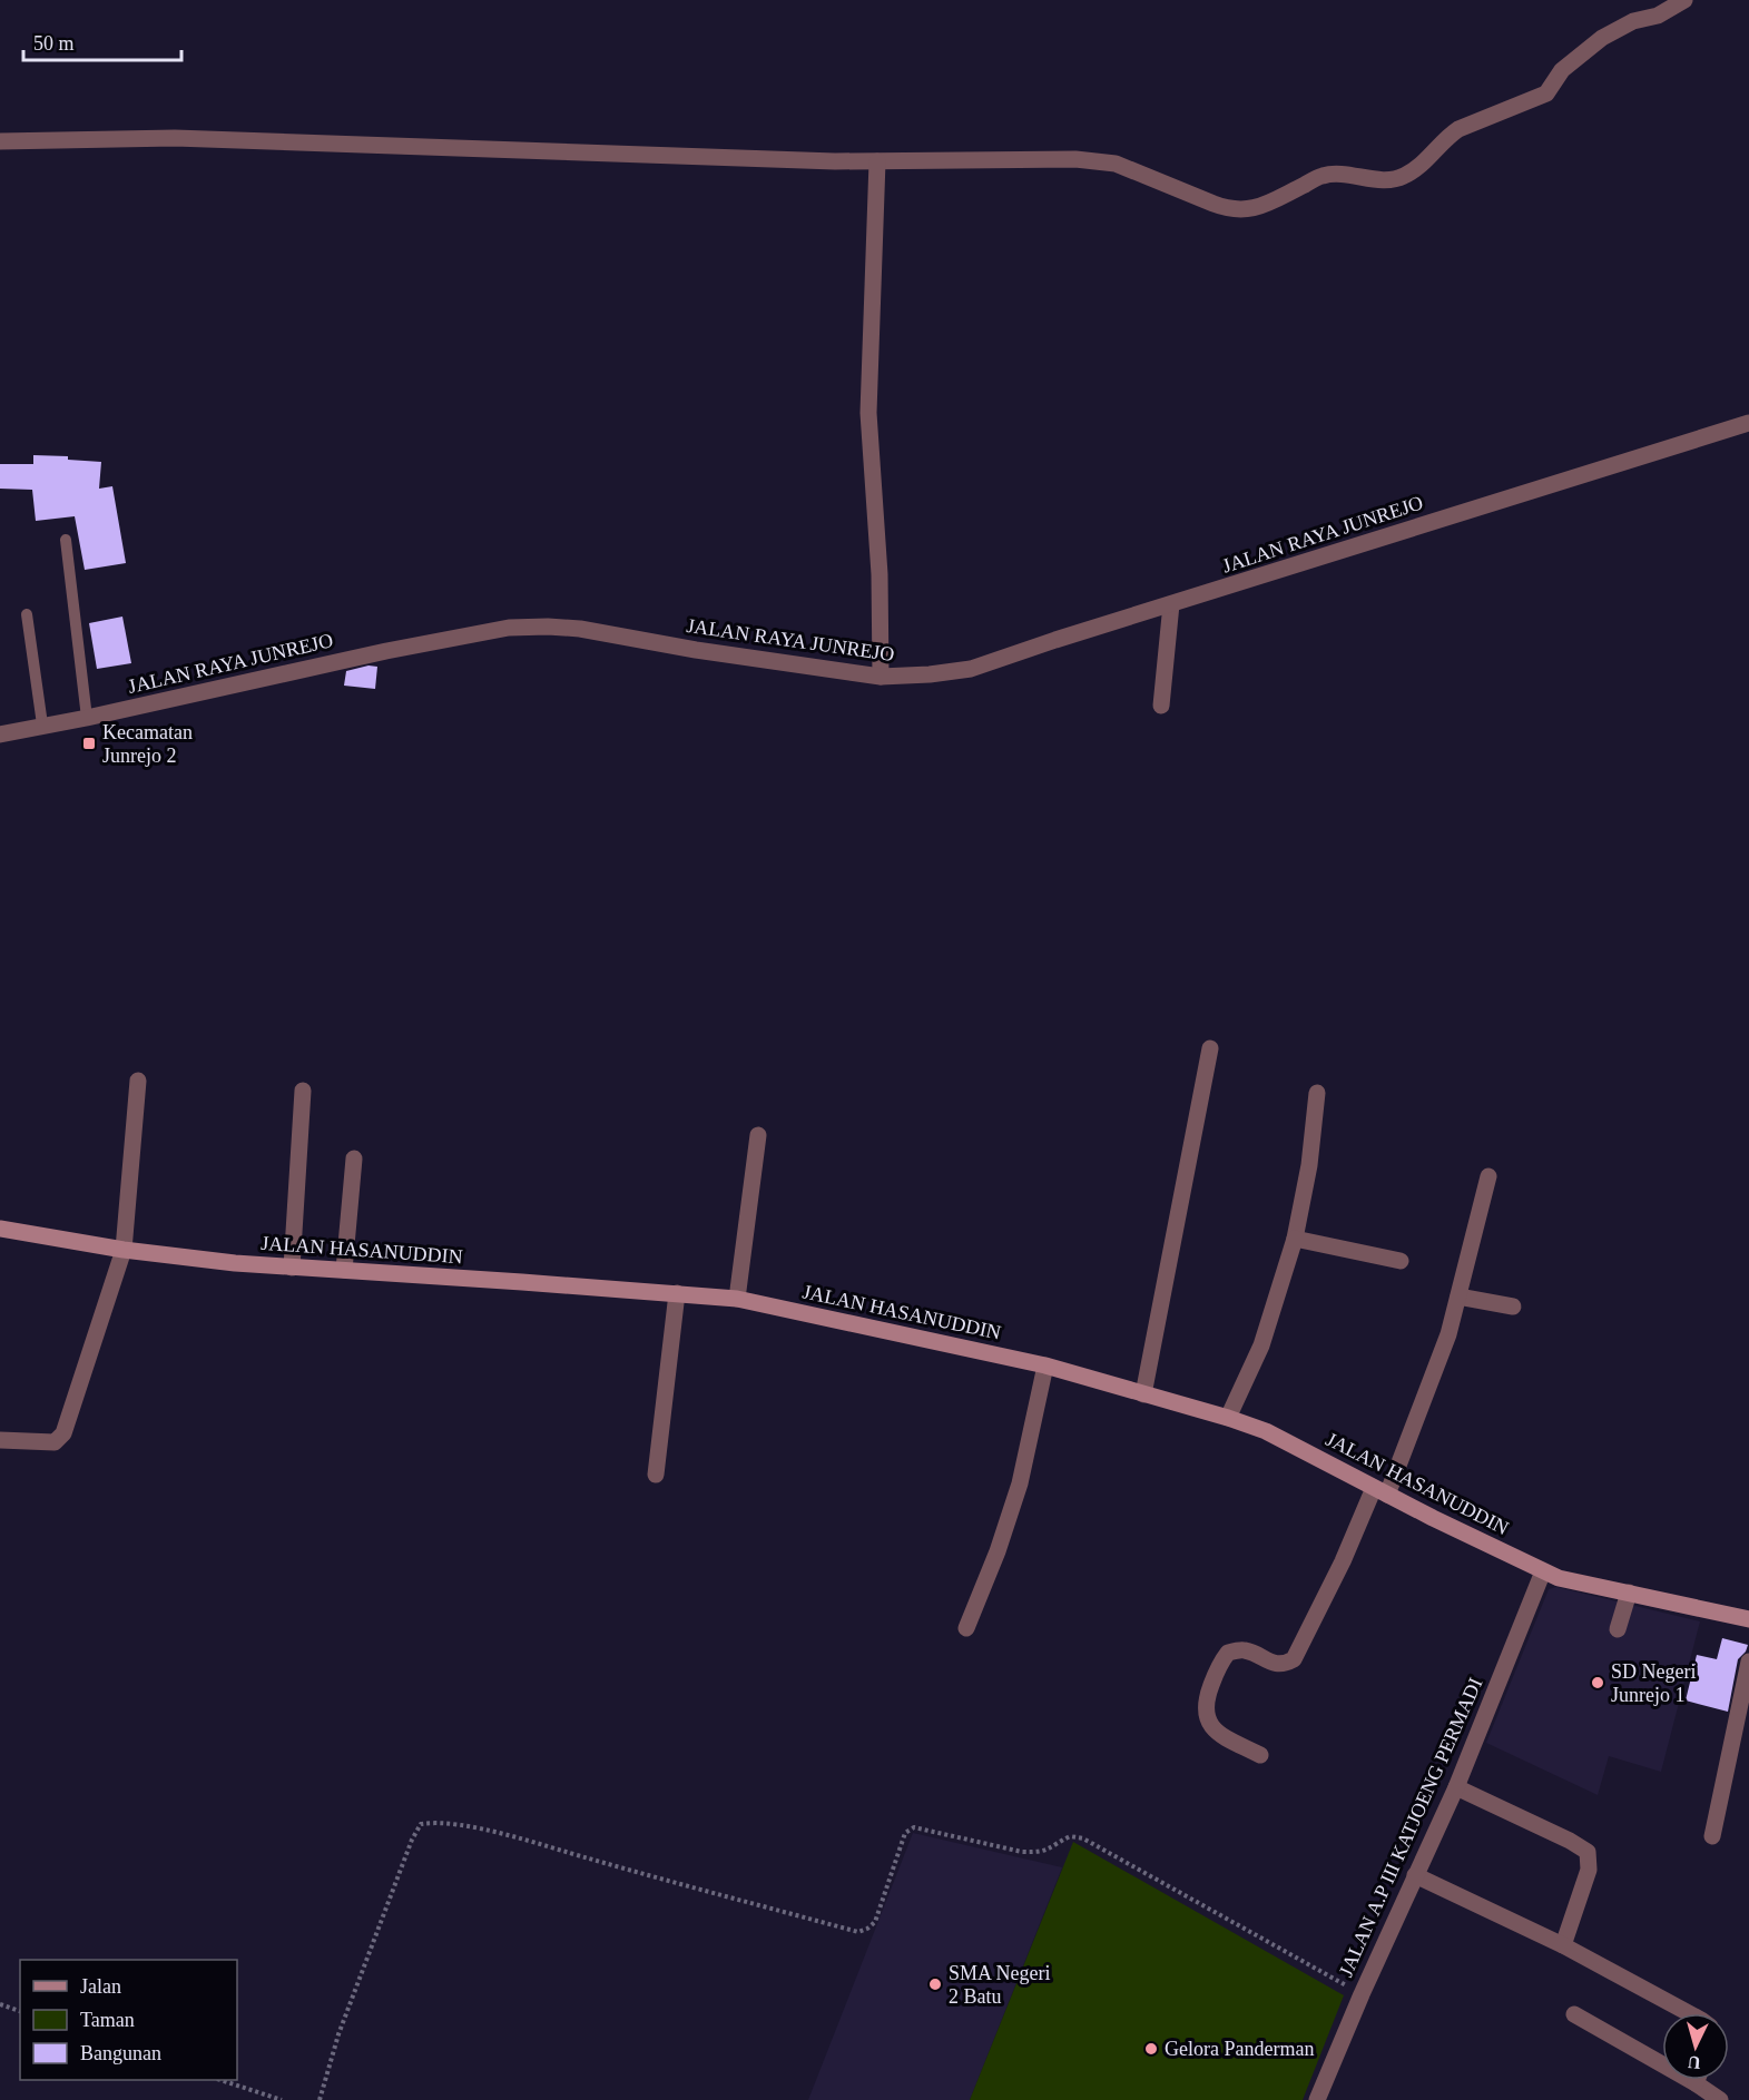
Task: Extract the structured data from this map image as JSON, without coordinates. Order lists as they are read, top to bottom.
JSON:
{
  "streets": {
    "main road": ["JALAN HASANUDDIN"],
    "street": ["JALAN RAYA JUNREJO", "JALAN A.P III KATJOENG PERMADI"]
  },
  "crossings": [
    ["JALAN HASANUDDIN", "JALAN A.P III KATJOENG PERMADI"]
  ],
  "places": {
    "transit": ["Kecamatan Junrejo 2"],
    "other": ["SD Negeri Junrejo 1", "SMA Negeri 2 Batu", "Gelora Panderman"]
  },
  "legend": ["Jalan", "Taman", "Bangunan"],
  "scale_bar": "50 m",
  "north": "bottom"
}
